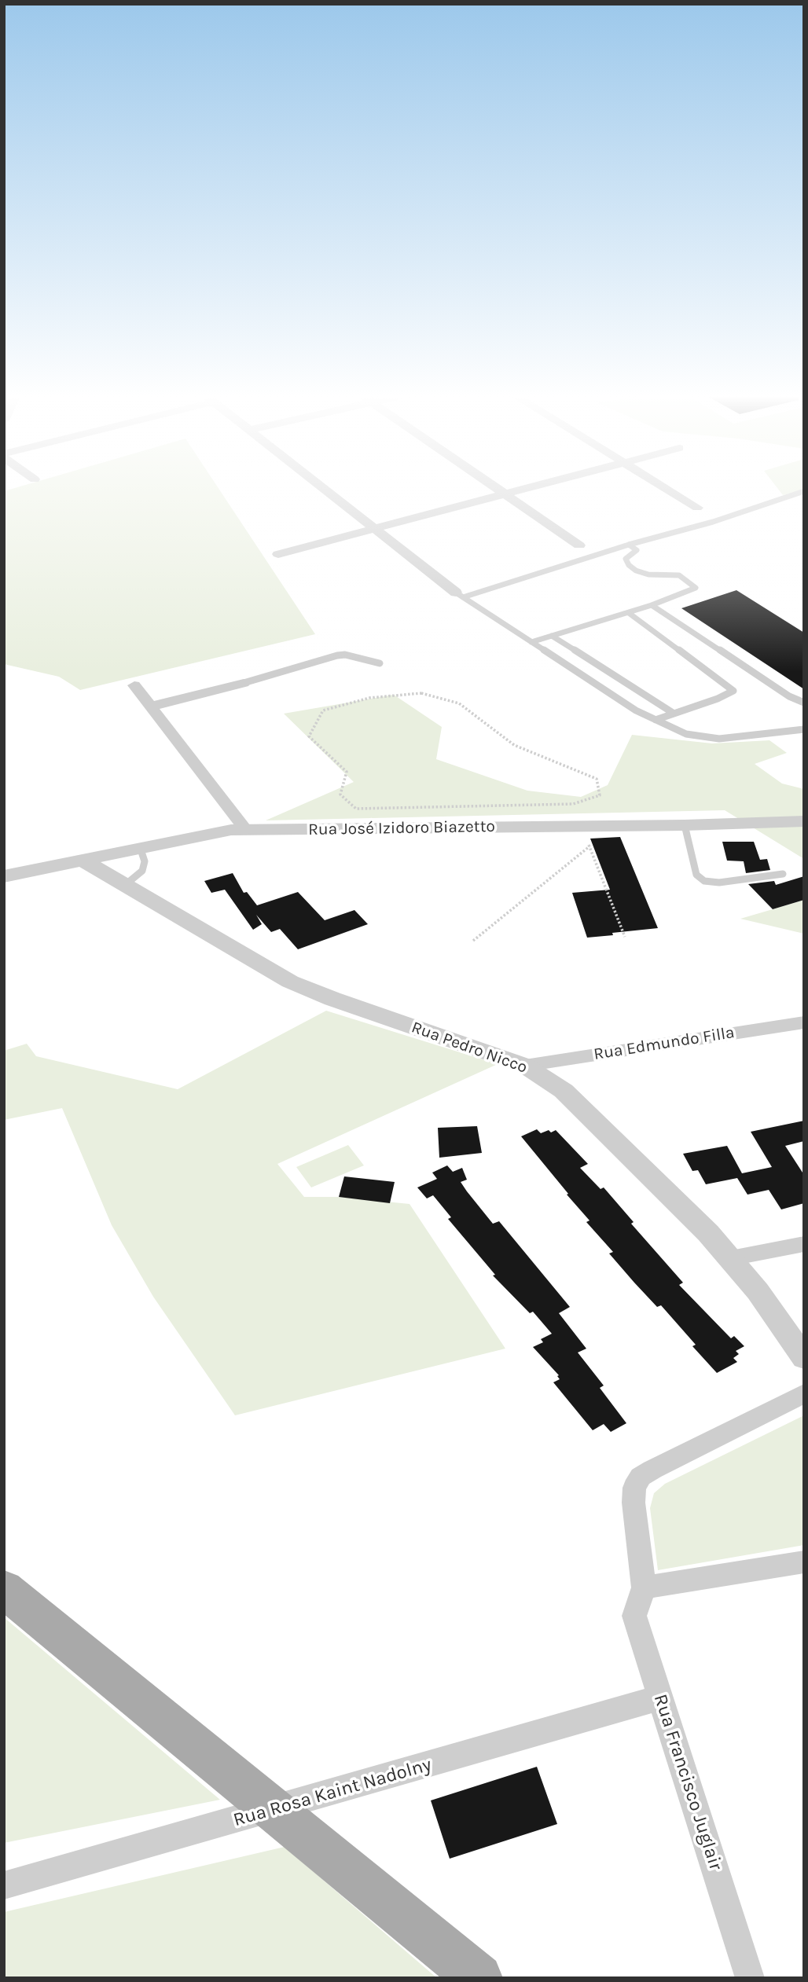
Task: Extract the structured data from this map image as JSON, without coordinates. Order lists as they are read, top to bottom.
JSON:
{
  "streets": {
    "street": [
      "Rua José Izidoro Biazetto",
      "Rua Edmundo Filla",
      "Rua Pedro Nicco",
      "Rua Francisco Juglair",
      "Rua Rosa Kaint Nadolny"
    ]
  },
  "crossings": [
    ["Rua José Izidoro Biazetto", "Rua Pedro Nicco"],
    ["Rua Edmundo Filla", "Rua Pedro Nicco"],
    ["Rua Francisco Juglair", "Rua Rosa Kaint Nadolny"]
  ]
}
